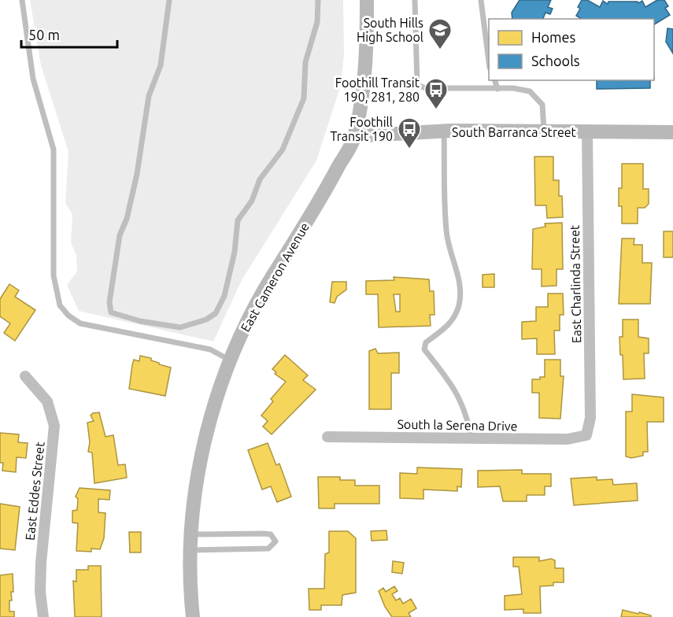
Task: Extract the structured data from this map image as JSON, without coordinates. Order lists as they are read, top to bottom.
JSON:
{
  "streets": {
    "main road": ["South Barranca Street", "East Cameron Avenue"],
    "street": ["East Charlinda Street", "South la Serena Drive", "East Eddes Street"]
  },
  "crossings": [
    ["South Barranca Street", "East Cameron Avenue"],
    ["South Barranca Street", "East Charlinda Street"],
    ["East Charlinda Street", "South la Serena Drive"]
  ],
  "places": {
    "school or university": ["South Hills High School"],
    "bus stop": ["Foothill Transit 190, 281, 280", "Foothill Transit 190"]
  },
  "legend": ["Homes", "Schools"],
  "scale_bar": "50 m"
}
